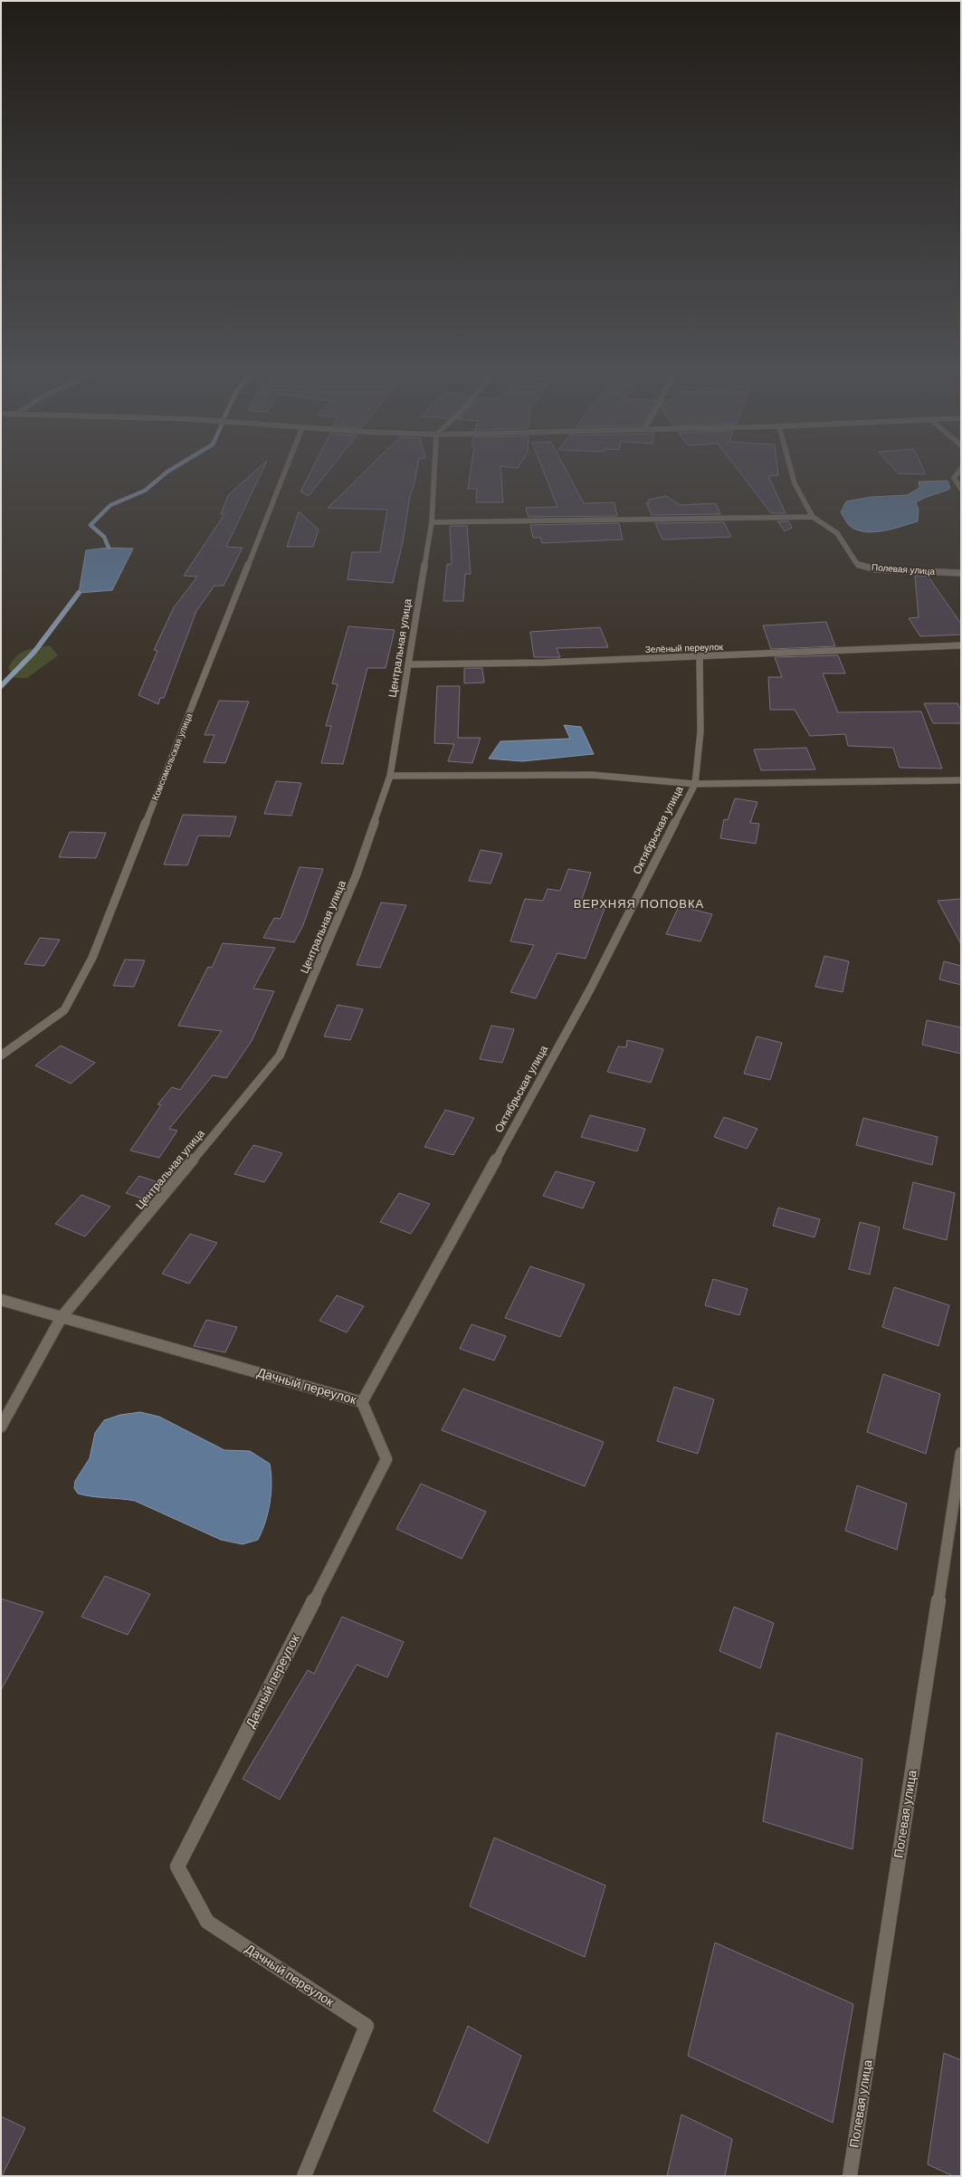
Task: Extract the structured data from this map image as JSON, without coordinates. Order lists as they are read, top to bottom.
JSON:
{
  "streets": {
    "street": [
      "Полевая улица",
      "Центральная улица",
      "Зелёный переулок",
      "Комсомольская улица",
      "Октябрьская улица",
      "Дачный переулок"
    ]
  },
  "crossings": [
    ["Центральная улица", "Зелёный переулок"],
    ["Центральная улица", "Дачный переулок"],
    ["Октябрьская улица", "Дачный переулок"]
  ],
  "districts": ["ВЕРХНЯЯ ПОПОВКА"]
}
